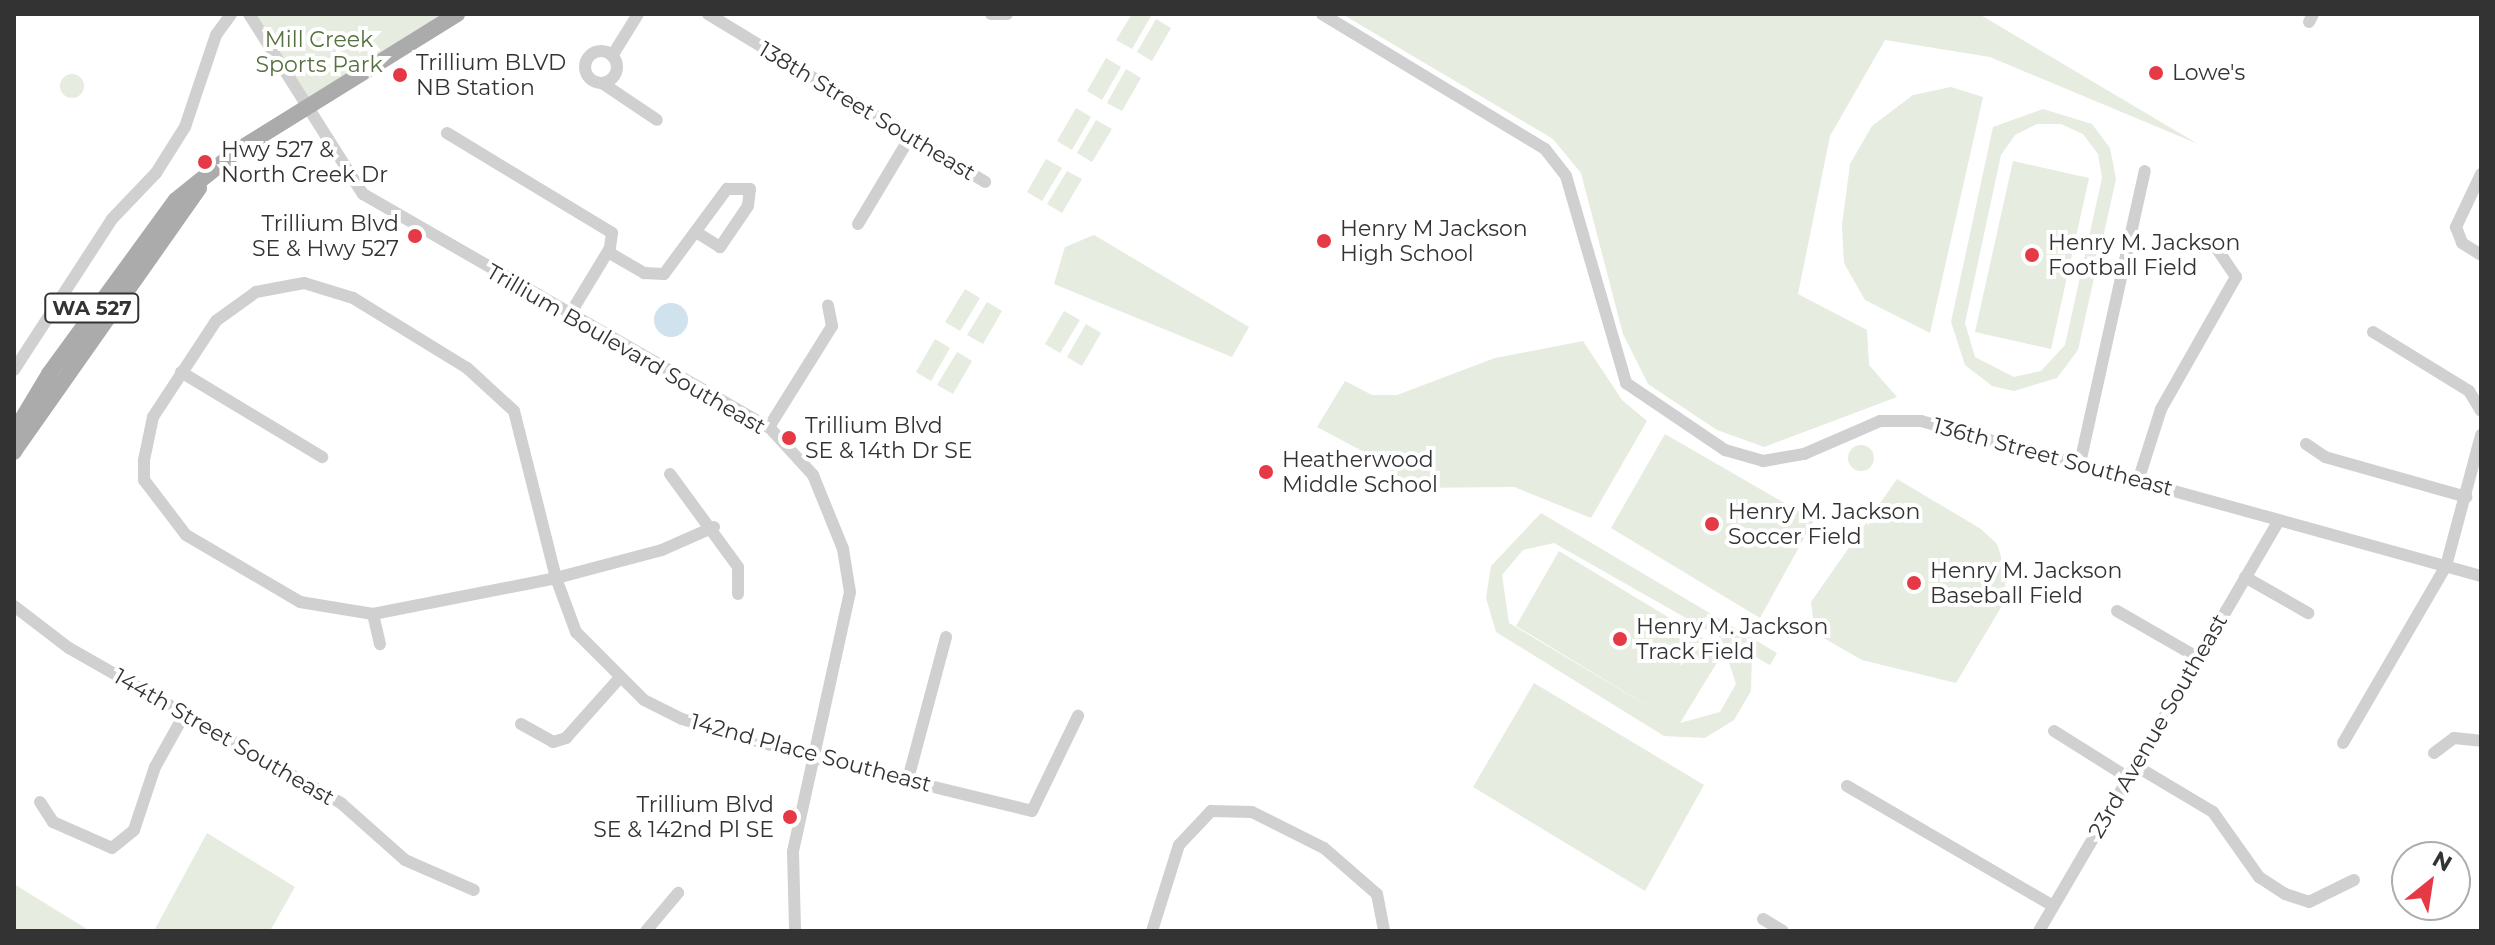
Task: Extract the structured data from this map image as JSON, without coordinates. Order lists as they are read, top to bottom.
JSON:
{
  "streets": {
    "main road": ["WA 527"],
    "street": [
      "138th Street Southeast",
      "Trillium Boulevard Southeast",
      "136th Street Southeast",
      "23rd Avenue Southeast",
      "144th Street Southeast",
      "142nd Place Southeast"
    ]
  },
  "crossings": [
    ["WA 527", "Trillium Boulevard Southeast"],
    ["Trillium Boulevard Southeast", "142nd Place Southeast"],
    ["136th Street Southeast", "23rd Avenue Southeast"]
  ],
  "parks": ["Mill Creek Sports Park"],
  "places": [
    "Lowe's",
    "Trillium BLVD NB Station",
    "Hwy 527 & North Creek Dr",
    "Trillium Blvd SE & Hwy 527",
    "Henry M Jackson High School",
    "Henry M. Jackson Football Field",
    "Trillium Blvd SE & 14th Dr SE",
    "Heatherwood Middle School",
    "Henry M. Jackson Soccer Field",
    "Henry M. Jackson Baseball Field",
    "Henry M. Jackson Track Field",
    "Trillium Blvd SE & 142nd Pl SE"
  ],
  "north": "top right"
}
